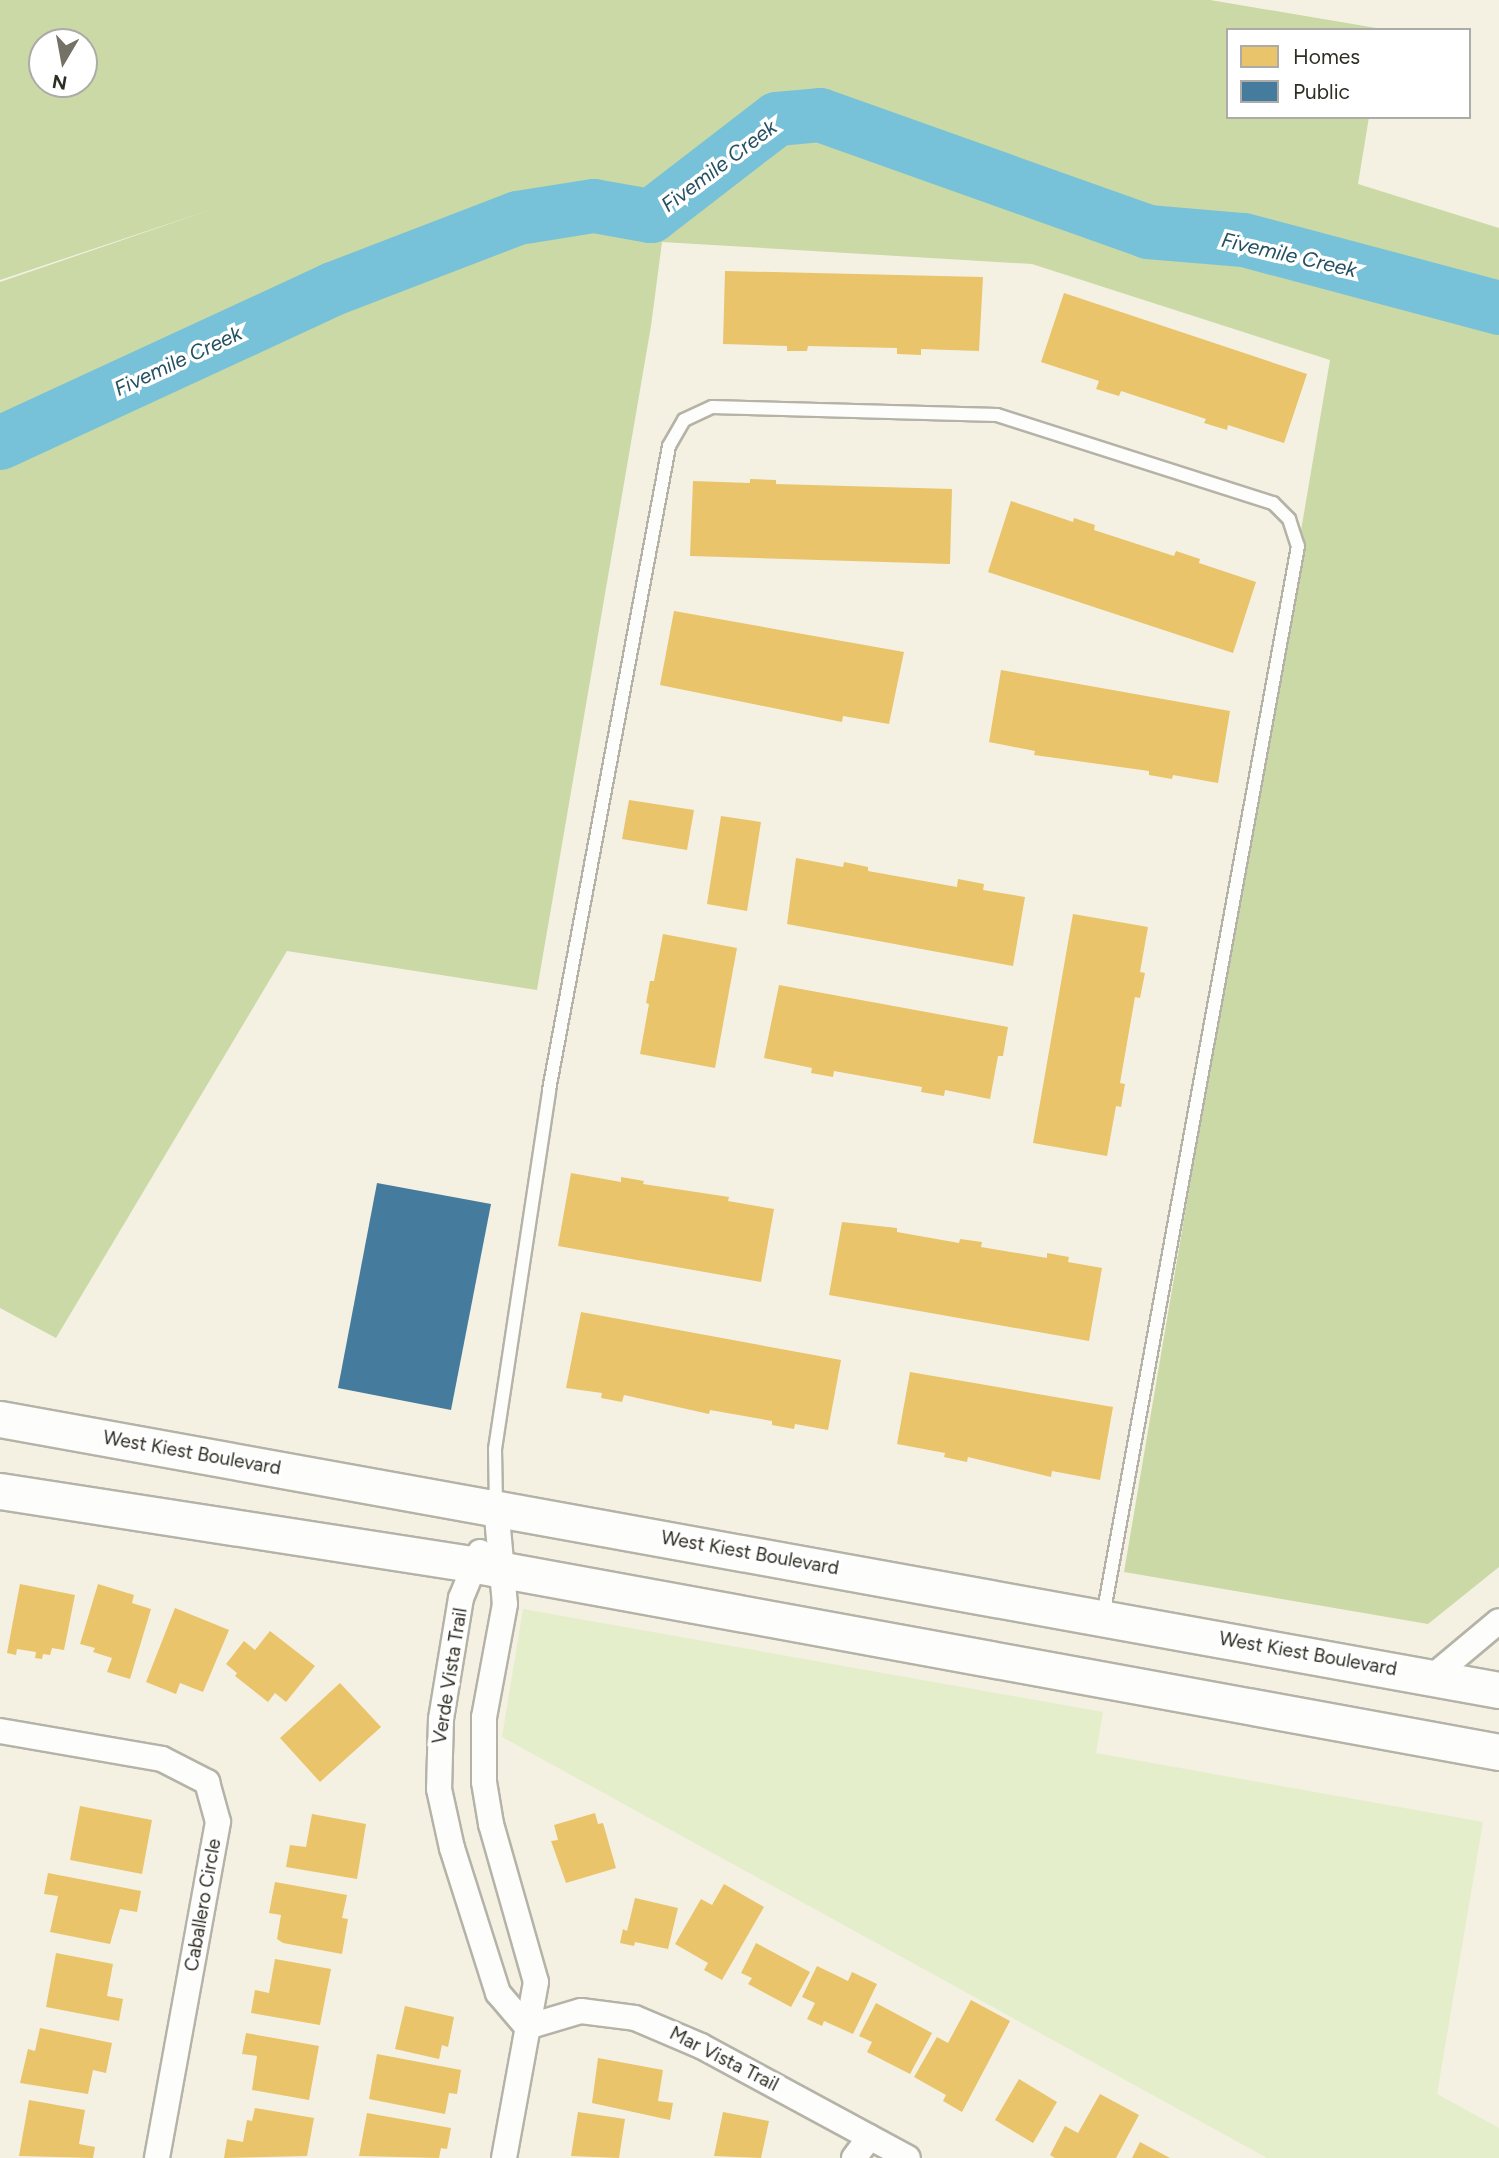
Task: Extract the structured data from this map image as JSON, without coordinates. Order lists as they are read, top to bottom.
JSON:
{
  "streets": {
    "main road": ["West Kiest Boulevard"],
    "street": ["Verde Vista Trail", "Caballero Circle", "Mar Vista Trail"]
  },
  "crossings": [
    ["West Kiest Boulevard", "Verde Vista Trail"],
    ["Verde Vista Trail", "Mar Vista Trail"]
  ],
  "water": ["Fivemile Creek"],
  "legend": ["Homes", "Public"],
  "north": "bottom"
}
